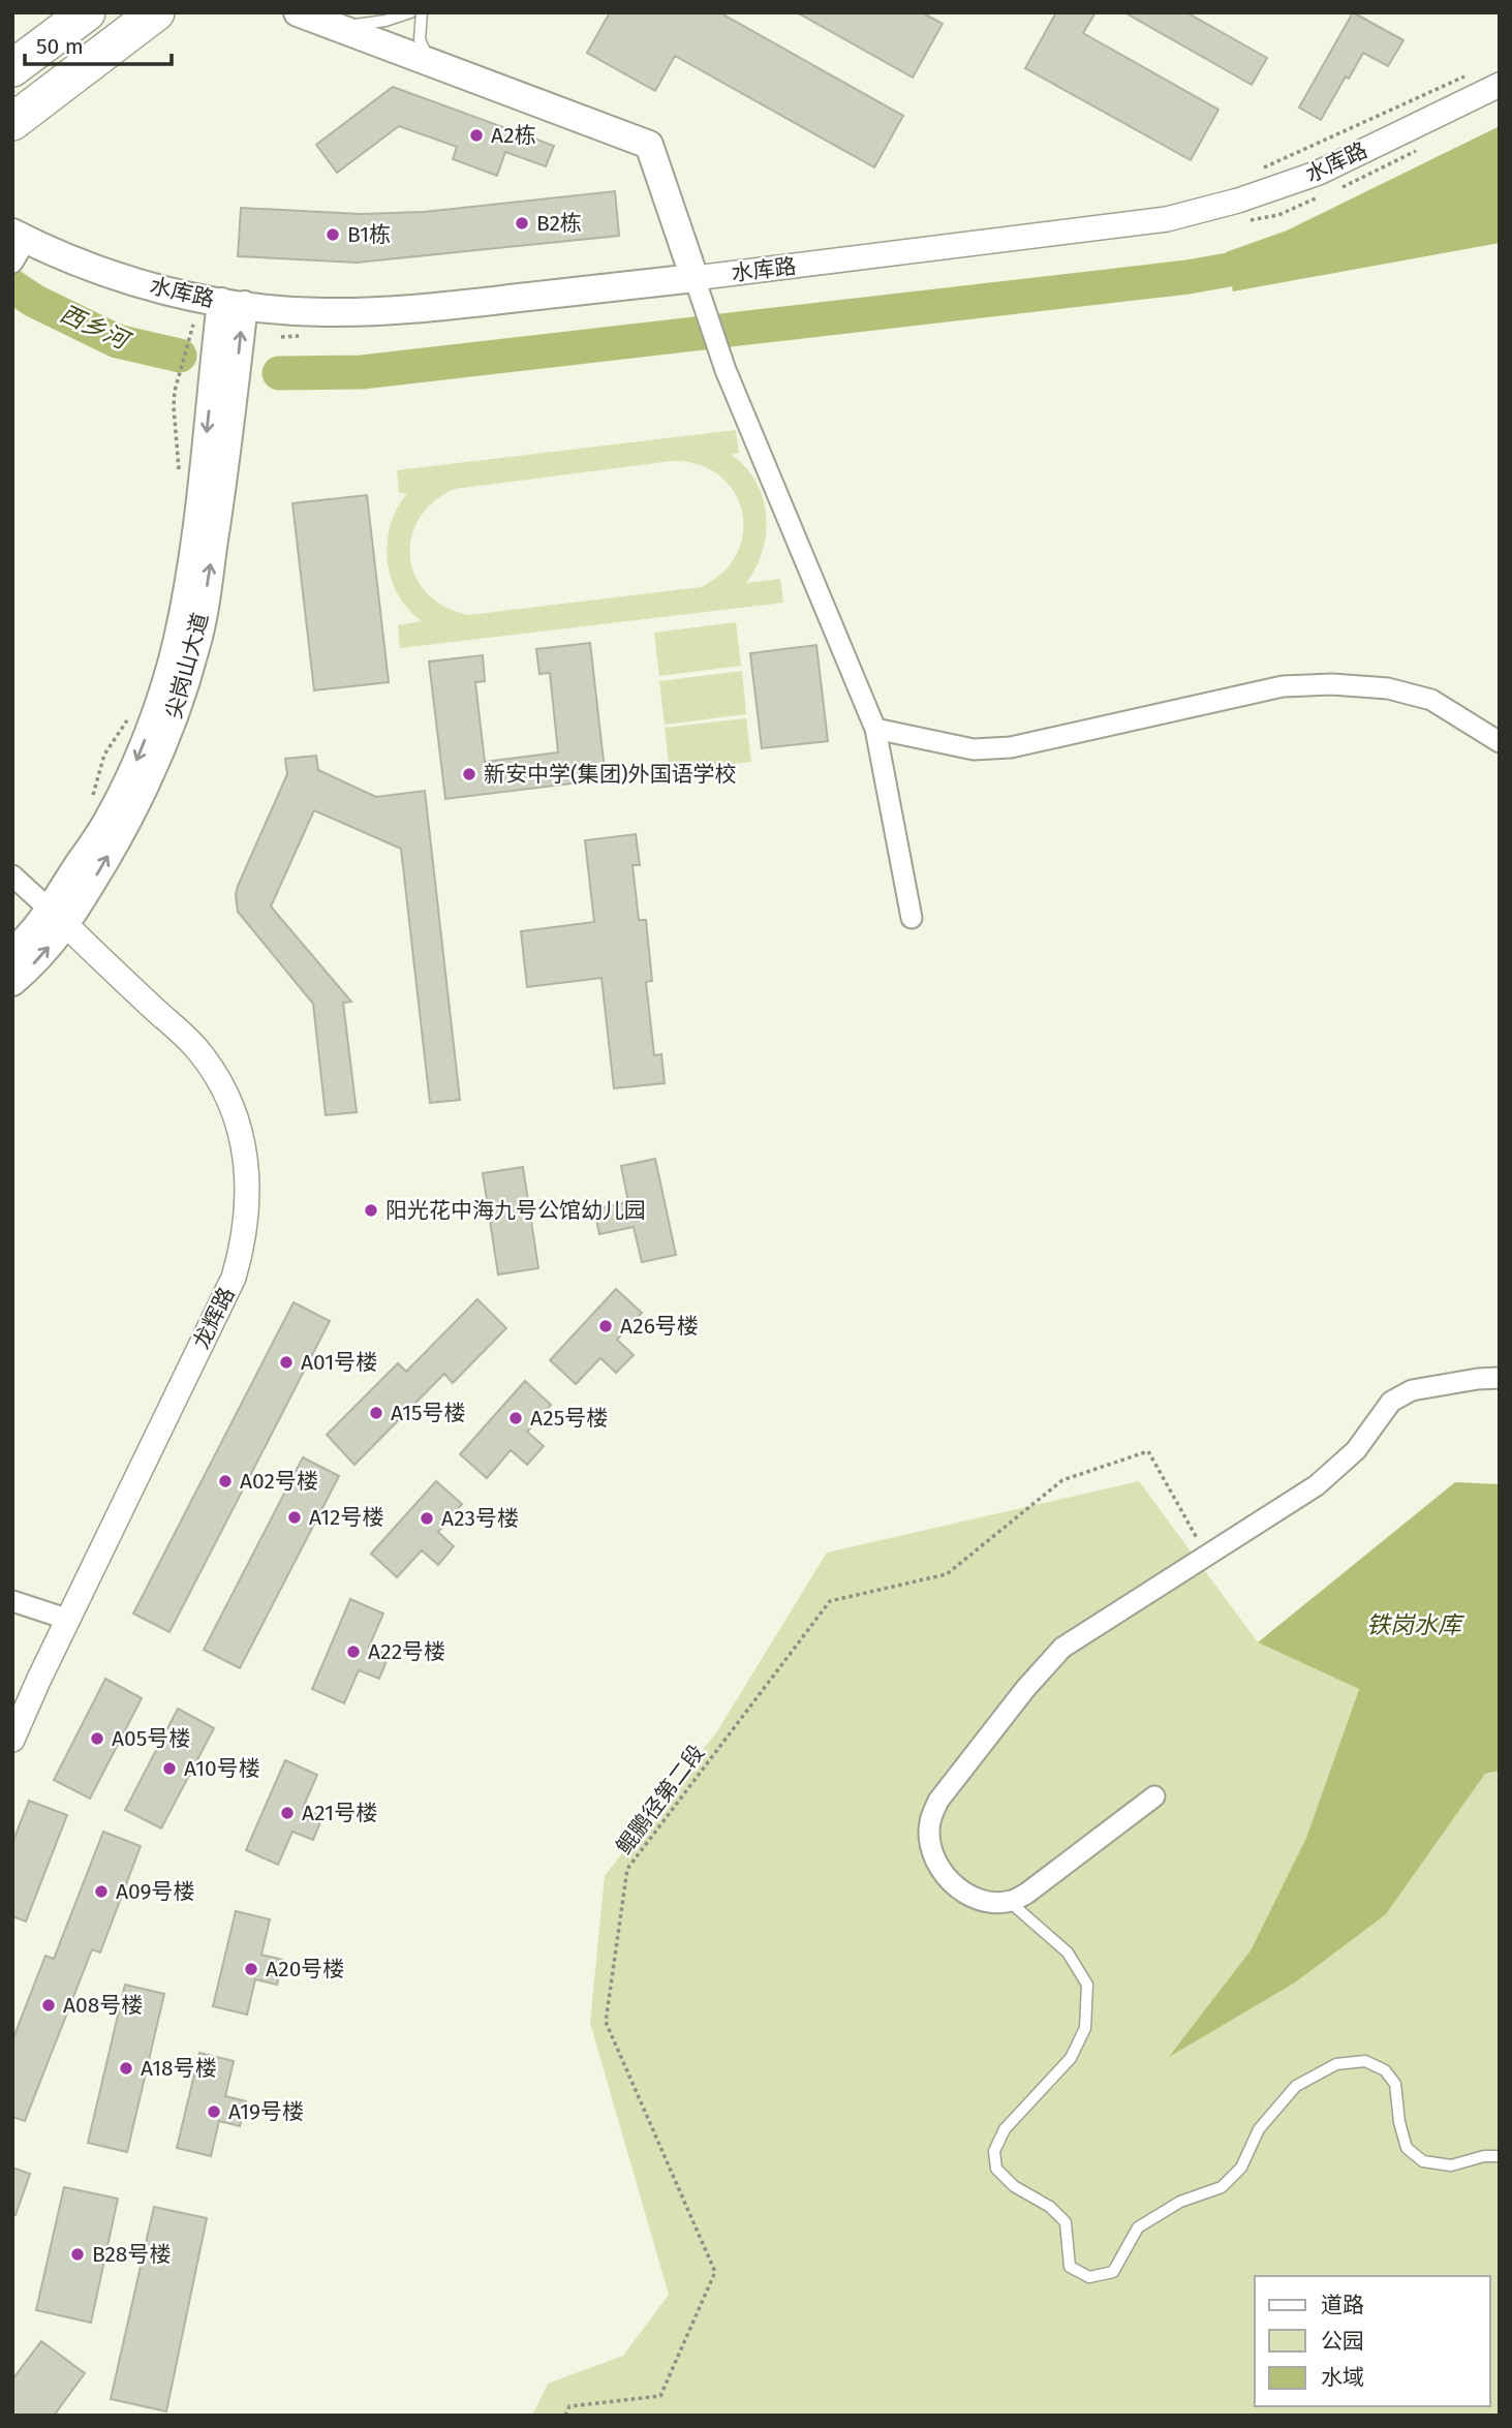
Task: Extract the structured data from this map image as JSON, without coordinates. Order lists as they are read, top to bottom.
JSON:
{
  "streets": {
    "main road": ["水库路", "尖岗山大道"],
    "street": ["龙辉路"],
    "path": ["鲲鹏径第二段"]
  },
  "crossings": [
    ["水库路", "尖岗山大道"],
    ["尖岗山大道", "龙辉路"]
  ],
  "water": ["西乡河", "铁岗水库"],
  "places": [
    "A2栋",
    "B2栋",
    "B1栋",
    "新安中学(集团)外国语学校",
    "阳光花中海九号公馆幼儿园",
    "A26号楼",
    "A01号楼",
    "A15号楼",
    "A25号楼",
    "A02号楼",
    "A12号楼",
    "A23号楼",
    "A22号楼",
    "A05号楼",
    "A10号楼",
    "A21号楼",
    "A09号楼",
    "A20号楼",
    "A08号楼",
    "A18号楼",
    "A19号楼",
    "B28号楼"
  ],
  "legend": ["道路", "公园", "水域"],
  "scale_bar": "50 m"
}
